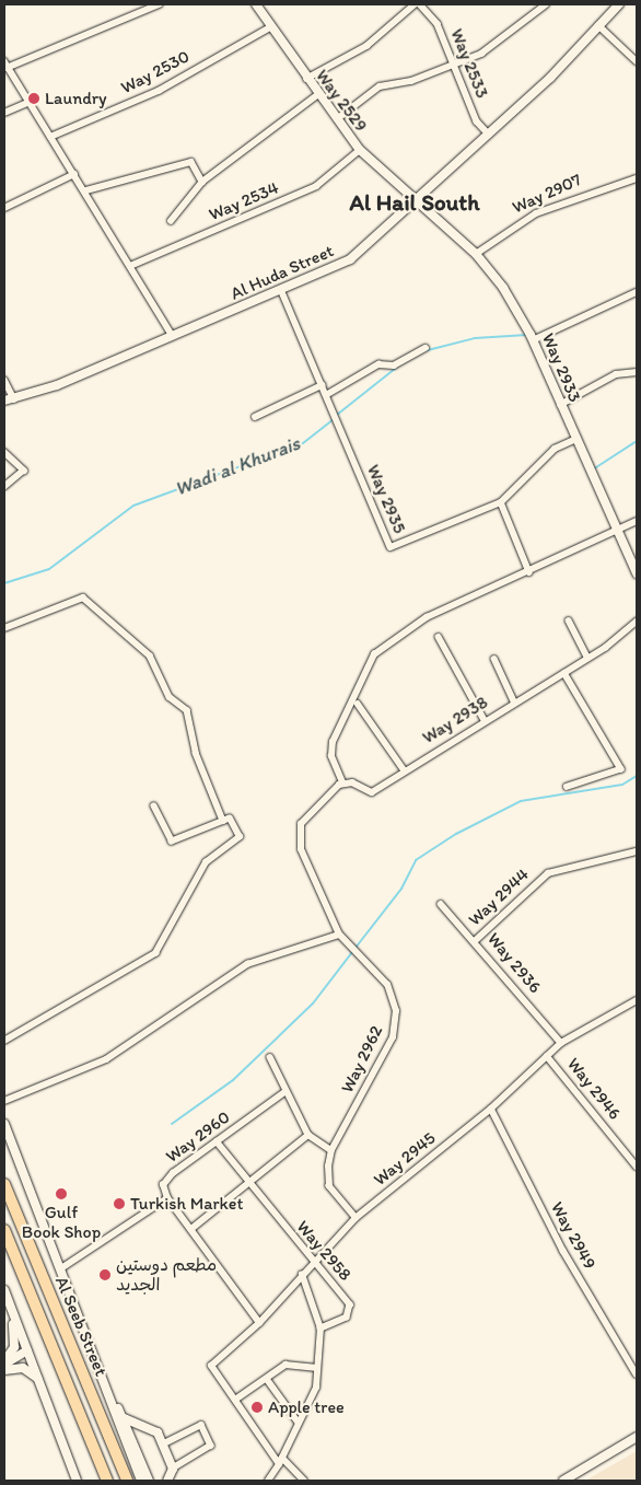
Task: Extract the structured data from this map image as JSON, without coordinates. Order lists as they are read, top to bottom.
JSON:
{
  "streets": {
    "highway": ["Al Seeb Street"],
    "street": [
      "Way 2533",
      "Way 2530",
      "Way 2529",
      "Way 2907",
      "Way 2534",
      "Al Huda Street",
      "Way 2933",
      "Way 2935",
      "Way 2938",
      "Way 2944",
      "Way 2936",
      "Way 2962",
      "Way 2946",
      "Way 2960",
      "Way 2945",
      "Way 2949",
      "Way 2958"
    ]
  },
  "crossings": [
    ["Way 2533", "Al Huda Street"],
    ["Way 2530", "Way 2529"],
    ["Way 2529", "Way 2534"],
    ["Way 2529", "Al Huda Street"],
    ["Way 2529", "Way 2933"],
    ["Way 2907", "Way 2933"],
    ["Al Huda Street", "Way 2933"],
    ["Al Huda Street", "Way 2935"],
    ["Way 2933", "Way 2935"],
    ["Way 2938", "Way 2962"],
    ["Way 2944", "Way 2936"],
    ["Way 2936", "Way 2945"],
    ["Way 2962", "Way 2945"],
    ["Way 2946", "Way 2945"],
    ["Way 2960", "Way 2958"],
    ["Way 2945", "Way 2949"],
    ["Way 2945", "Way 2958"]
  ],
  "districts": ["Al Hail South"],
  "water": ["Wadi al Khurais"],
  "places": [
    "Laundry",
    "Gulf Book Shop",
    "Turkish Market",
    "مطعم دوستين الجديد",
    "Apple tree"
  ]
}
